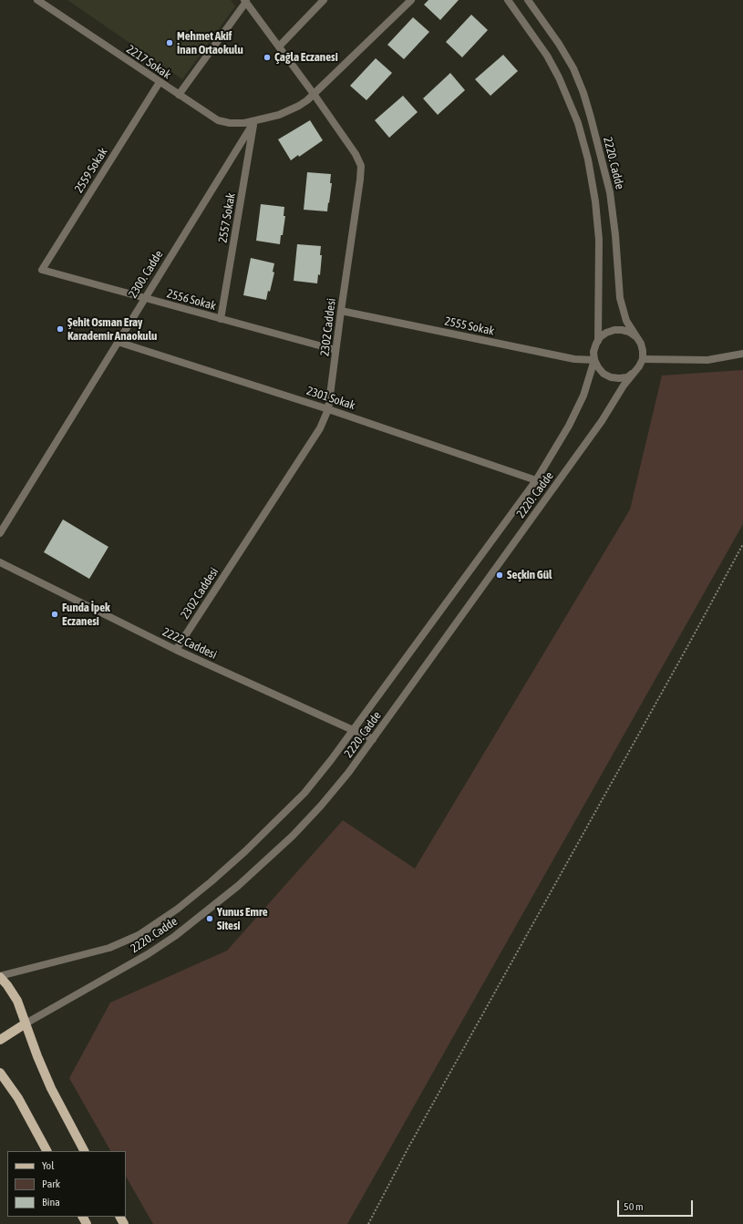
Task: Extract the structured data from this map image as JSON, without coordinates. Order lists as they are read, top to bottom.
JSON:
{
  "streets": {
    "street": [
      "2217 Sokak",
      "2220. Cadde",
      "2559 Sokak",
      "2557 Sokak",
      "2300. Cadde",
      "2556 Sokak",
      "2555 Sokak",
      "2302 Caddesi",
      "2301 Sokak",
      "2222 Caddesi"
    ]
  },
  "crossings": [
    ["2217 Sokak", "2559 Sokak"],
    ["2217 Sokak", "2557 Sokak"],
    ["2217 Sokak", "2300. Cadde"],
    ["2217 Sokak", "2302 Caddesi"],
    ["2220. Cadde", "2555 Sokak"],
    ["2220. Cadde", "2301 Sokak"],
    ["2220. Cadde", "2222 Caddesi"],
    ["2559 Sokak", "2556 Sokak"],
    ["2557 Sokak", "2300. Cadde"],
    ["2557 Sokak", "2556 Sokak"],
    ["2300. Cadde", "2556 Sokak"],
    ["2300. Cadde", "2301 Sokak"],
    ["2556 Sokak", "2302 Caddesi"],
    ["2555 Sokak", "2302 Caddesi"],
    ["2302 Caddesi", "2301 Sokak"],
    ["2302 Caddesi", "2222 Caddesi"]
  ],
  "places": [
    "Mehmet Akif İnan Ortaokulu",
    "Çağla Eczanesi",
    "Şehit Osman Eray Karademir Anaokulu",
    "Seçkin Gül",
    "Funda İpek Eczanesi",
    "Yunus Emre Sitesi"
  ],
  "legend": ["Yol", "Park", "Bina"],
  "scale_bar": "50 m"
}
